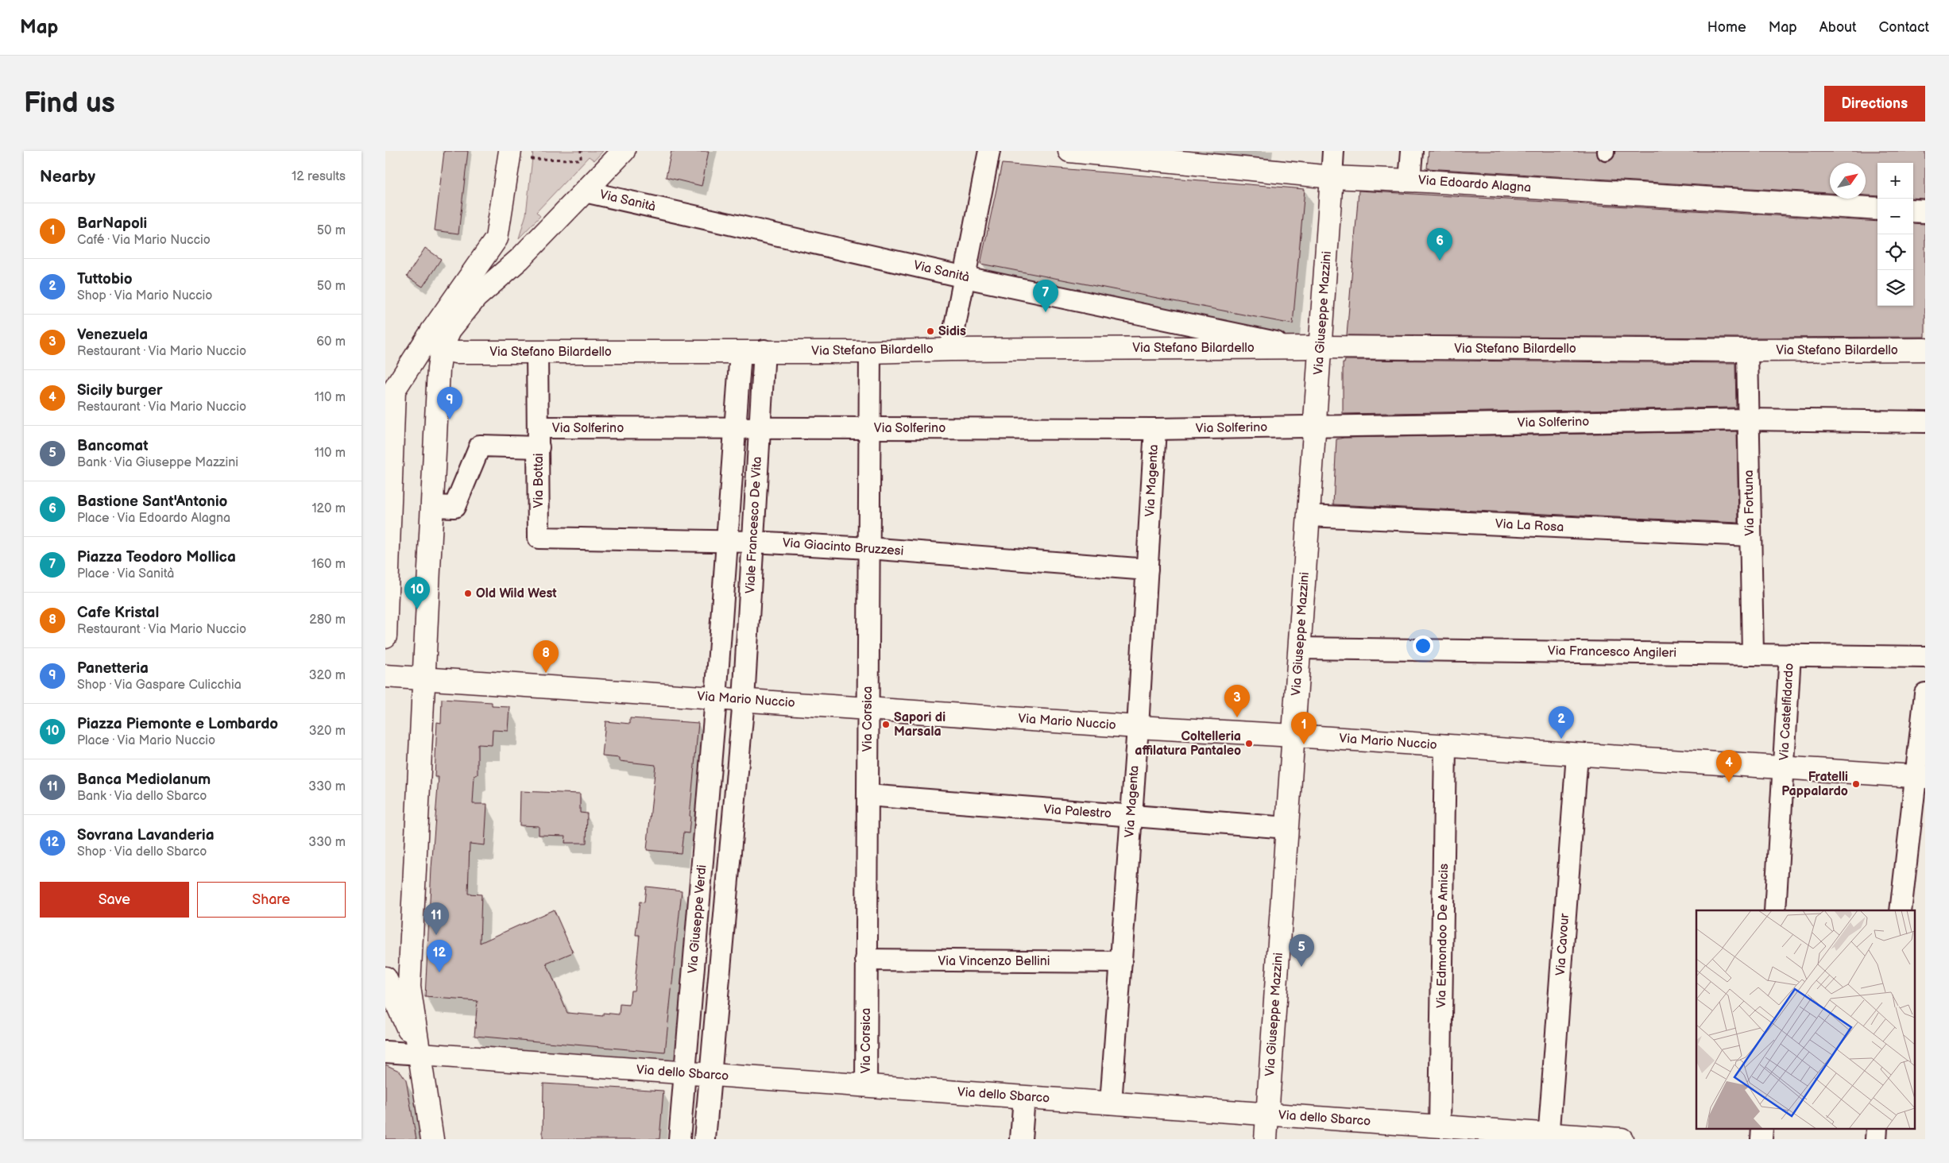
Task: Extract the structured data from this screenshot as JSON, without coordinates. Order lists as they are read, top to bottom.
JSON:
{
  "streets": {
    "main road": [
      "Via Edoardo Alagna",
      "Via Giuseppe Mazzini",
      "Via Stefano Bilardello",
      "Via Mario Nuccio",
      "Via dello Sbarco"
    ],
    "street": [
      "Via Sanità",
      "Via Solferino",
      "Via Bottai",
      "Via Magenta",
      "Via Fortuna",
      "Viale Francesco De Vita",
      "Via La Rosa",
      "Via Giacinto Bruzzesi",
      "Via Francesco Angileri",
      "Via Castelfidardo",
      "Via Corsica",
      "Via Palestro",
      "Via Giuseppe Verdi",
      "Via Edmondoo De Amicis",
      "Via Cavour",
      "Via Vincenzo Bellini"
    ]
  },
  "crossings": [
    ["Via Edoardo Alagna", "Via Giuseppe Mazzini"],
    ["Via Sanità", "Via Giuseppe Mazzini"],
    ["Via Sanità", "Via Stefano Bilardello"],
    ["Via Giuseppe Mazzini", "Via Stefano Bilardello"],
    ["Via Giuseppe Mazzini", "Via Solferino"],
    ["Via Giuseppe Mazzini", "Via La Rosa"],
    ["Via Giuseppe Mazzini", "Via Francesco Angileri"],
    ["Via Giuseppe Mazzini", "Via Mario Nuccio"],
    ["Via Giuseppe Mazzini", "Via Palestro"],
    ["Via Giuseppe Mazzini", "Via dello Sbarco"],
    ["Via Stefano Bilardello", "Via Bottai"],
    ["Via Stefano Bilardello", "Via Fortuna"],
    ["Via Stefano Bilardello", "Viale Francesco De Vita"],
    ["Via Stefano Bilardello", "Via Corsica"],
    ["Via Solferino", "Via Bottai"],
    ["Via Solferino", "Via Magenta"],
    ["Via Solferino", "Via Fortuna"],
    ["Via Solferino", "Viale Francesco De Vita"],
    ["Via Solferino", "Via Corsica"],
    ["Via Bottai", "Via Giacinto Bruzzesi"],
    ["Via Magenta", "Via Giacinto Bruzzesi"],
    ["Via Magenta", "Via Mario Nuccio"],
    ["Via Magenta", "Via Palestro"],
    ["Via Magenta", "Via Vincenzo Bellini"],
    ["Via Magenta", "Via dello Sbarco"],
    ["Via Fortuna", "Via La Rosa"],
    ["Via Fortuna", "Via Francesco Angileri"],
    ["Viale Francesco De Vita", "Via Giacinto Bruzzesi"],
    ["Viale Francesco De Vita", "Via Mario Nuccio"],
    ["Viale Francesco De Vita", "Via Giuseppe Verdi"],
    ["Via Giacinto Bruzzesi", "Via Corsica"],
    ["Via Francesco Angileri", "Via Castelfidardo"],
    ["Via Mario Nuccio", "Via Castelfidardo"],
    ["Via Mario Nuccio", "Via Corsica"],
    ["Via Mario Nuccio", "Via Giuseppe Verdi"],
    ["Via Mario Nuccio", "Via Edmondoo De Amicis"],
    ["Via Mario Nuccio", "Via Cavour"],
    ["Via Corsica", "Via Palestro"],
    ["Via Corsica", "Via Vincenzo Bellini"],
    ["Via Corsica", "Via dello Sbarco"],
    ["Via Giuseppe Verdi", "Via dello Sbarco"],
    ["Via Edmondoo De Amicis", "Via dello Sbarco"],
    ["Via Cavour", "Via dello Sbarco"]
  ],
  "places": [
    "Sidis",
    "Old Wild West",
    "Sapori di Marsala",
    "Coltelleria affilatura Pantaleo",
    "Fratelli Pappalardo"
  ],
  "north": "top right",
  "page": {
    "header": "Map",
    "nav": [
      "Home",
      "Map",
      "About",
      "Contact"
    ],
    "buttons": [
      "Directions",
      ["Save", "Share"]
    ],
    "title": "Find us",
    "heading": ["Nearby", "12 results"],
    "map_buttons": ["+", "−"],
    "list": [
      {
        "mark": "1",
        "name": "BarNapoli",
        "note": "Café · Via Mario Nuccio",
        "value": "50 m"
      },
      {
        "mark": "2",
        "name": "Tuttobio",
        "note": "Shop · Via Mario Nuccio",
        "value": "50 m"
      },
      {
        "mark": "3",
        "name": "Venezuela",
        "note": "Restaurant · Via Mario Nuccio",
        "value": "60 m"
      },
      {
        "mark": "4",
        "name": "Sicily burger",
        "note": "Restaurant · Via Mario Nuccio",
        "value": "110 m"
      },
      {
        "mark": "5",
        "name": "Bancomat",
        "note": "Bank · Via Giuseppe Mazzini",
        "value": "110 m"
      },
      {
        "mark": "6",
        "name": "Bastione Sant'Antonio",
        "note": "Place · Via Edoardo Alagna",
        "value": "120 m"
      },
      {
        "mark": "7",
        "name": "Piazza Teodoro Mollica",
        "note": "Place · Via Sanità",
        "value": "160 m"
      },
      {
        "mark": "8",
        "name": "Cafe Kristal",
        "note": "Restaurant · Via Mario Nuccio",
        "value": "280 m"
      },
      {
        "mark": "9",
        "name": "Panetteria",
        "note": "Shop · Via Gaspare Culicchia",
        "value": "320 m"
      },
      {
        "mark": "10",
        "name": "Piazza Piemonte e Lombardo",
        "note": "Place · Via Mario Nuccio",
        "value": "320 m"
      },
      {
        "mark": "11",
        "name": "Banca Mediolanum",
        "note": "Bank · Via dello Sbarco",
        "value": "330 m"
      },
      {
        "mark": "12",
        "name": "Sovrana Lavanderia",
        "note": "Shop · Via dello Sbarco",
        "value": "330 m"
      }
    ],
    "pins": [
      "6",
      "7",
      "9",
      "10",
      "8",
      "3",
      "2",
      "1",
      "4",
      "11",
      "5",
      "12"
    ]
  }
}
